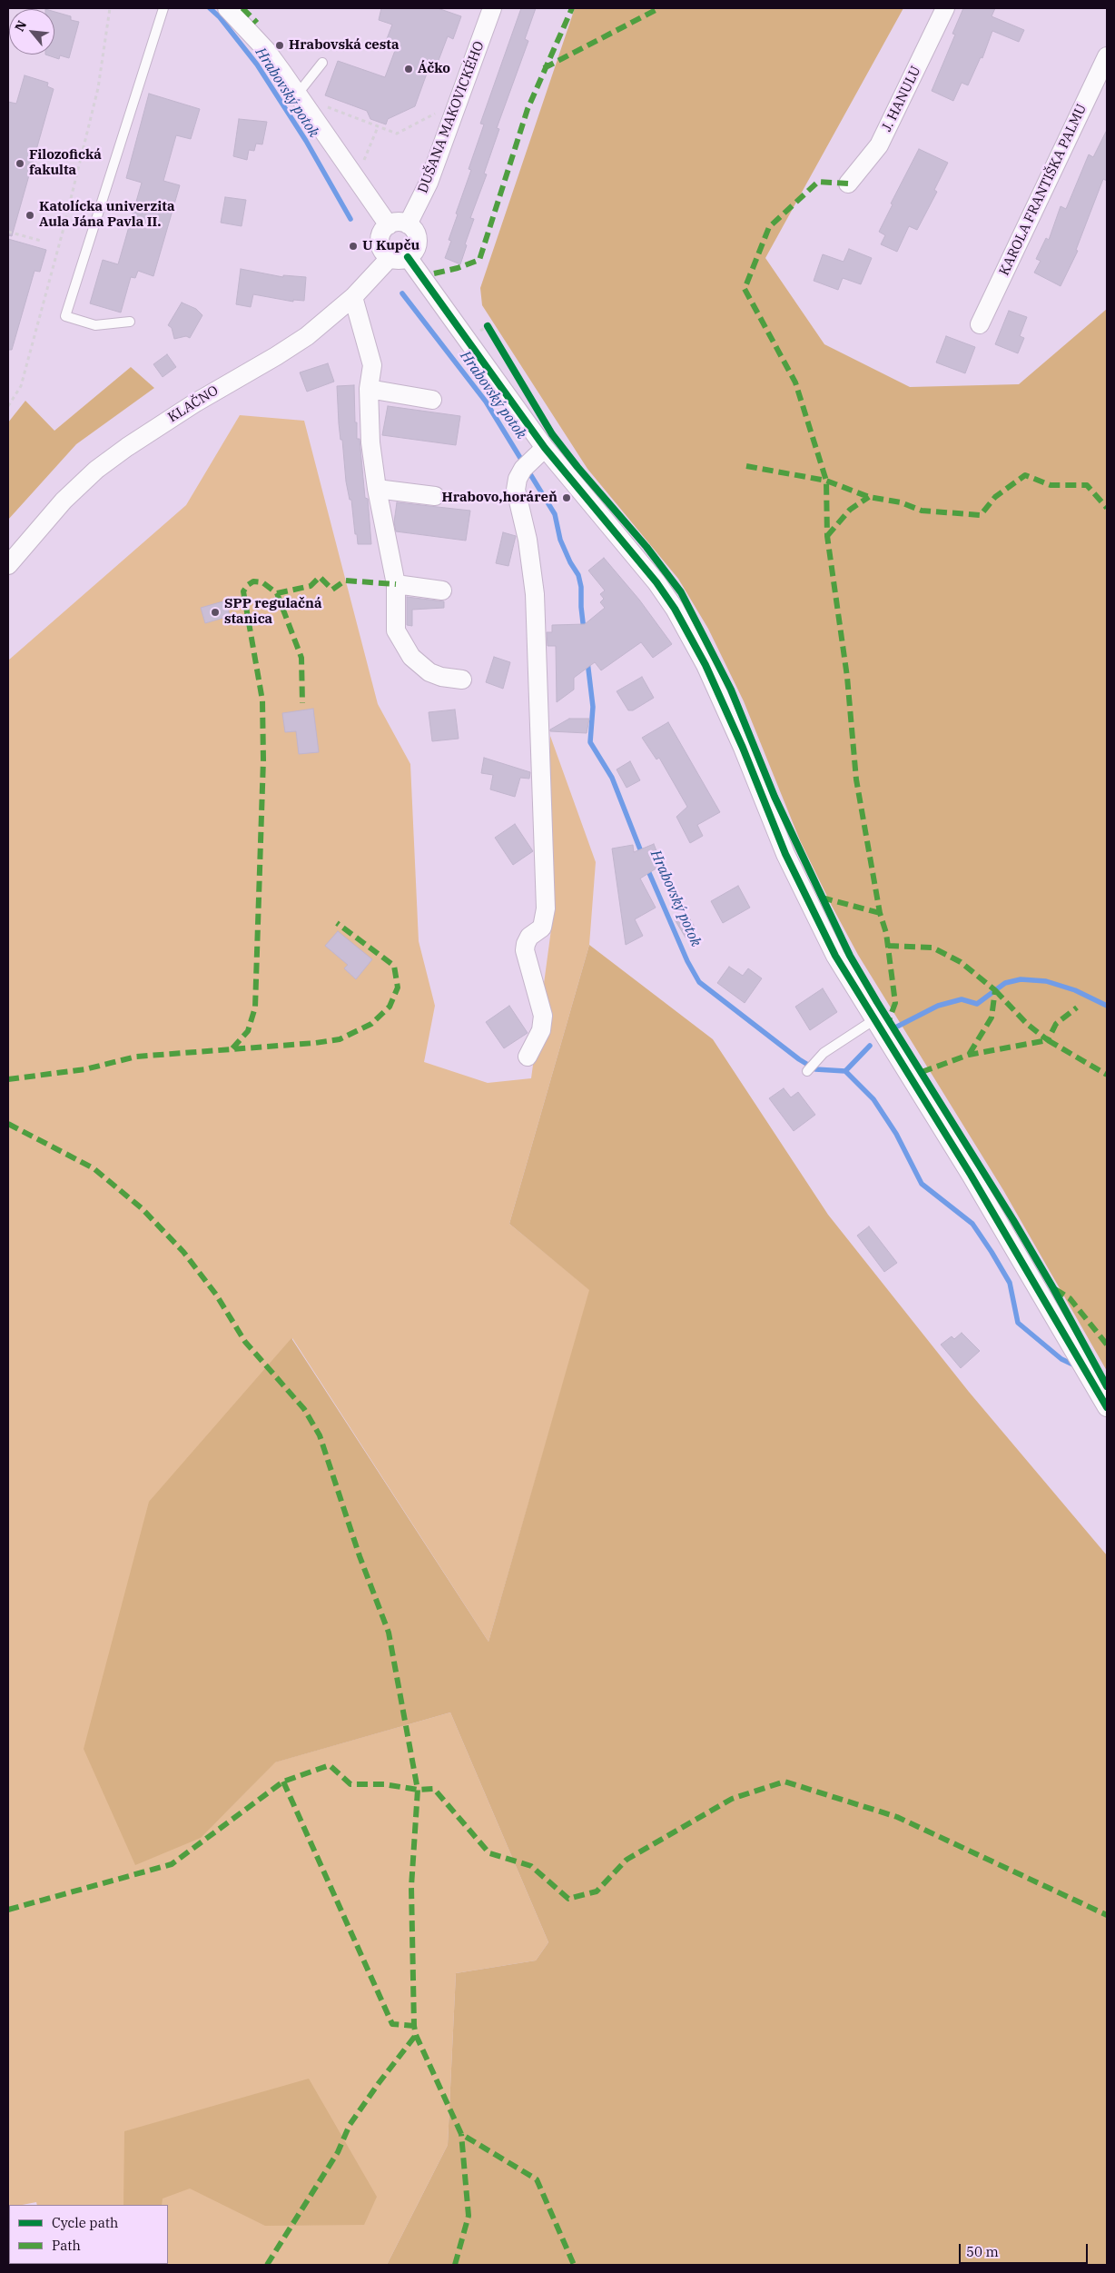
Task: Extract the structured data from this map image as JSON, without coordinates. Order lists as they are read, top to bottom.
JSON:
{
  "streets": {
    "street": [
      "J. HANULU",
      "DUŠANA MAKOVICKÉHO",
      "KAROLA FRANTIŠKA PALMU",
      "KLAČNO"
    ]
  },
  "crossings": [
    ["DUŠANA MAKOVICKÉHO", "KLAČNO"]
  ],
  "water": ["Hrabovský potok"],
  "places": [
    "Hrabovská cesta",
    "Áčko",
    "Filozofická fakulta",
    "Katolícka univerzita Aula Jána Pavla II.",
    "U Kupču",
    "Hrabovo,horáreň",
    "SPP regulačná stanica"
  ],
  "legend": ["Cycle path", "Path"],
  "scale_bar": "50 m",
  "north": "top left"
}
